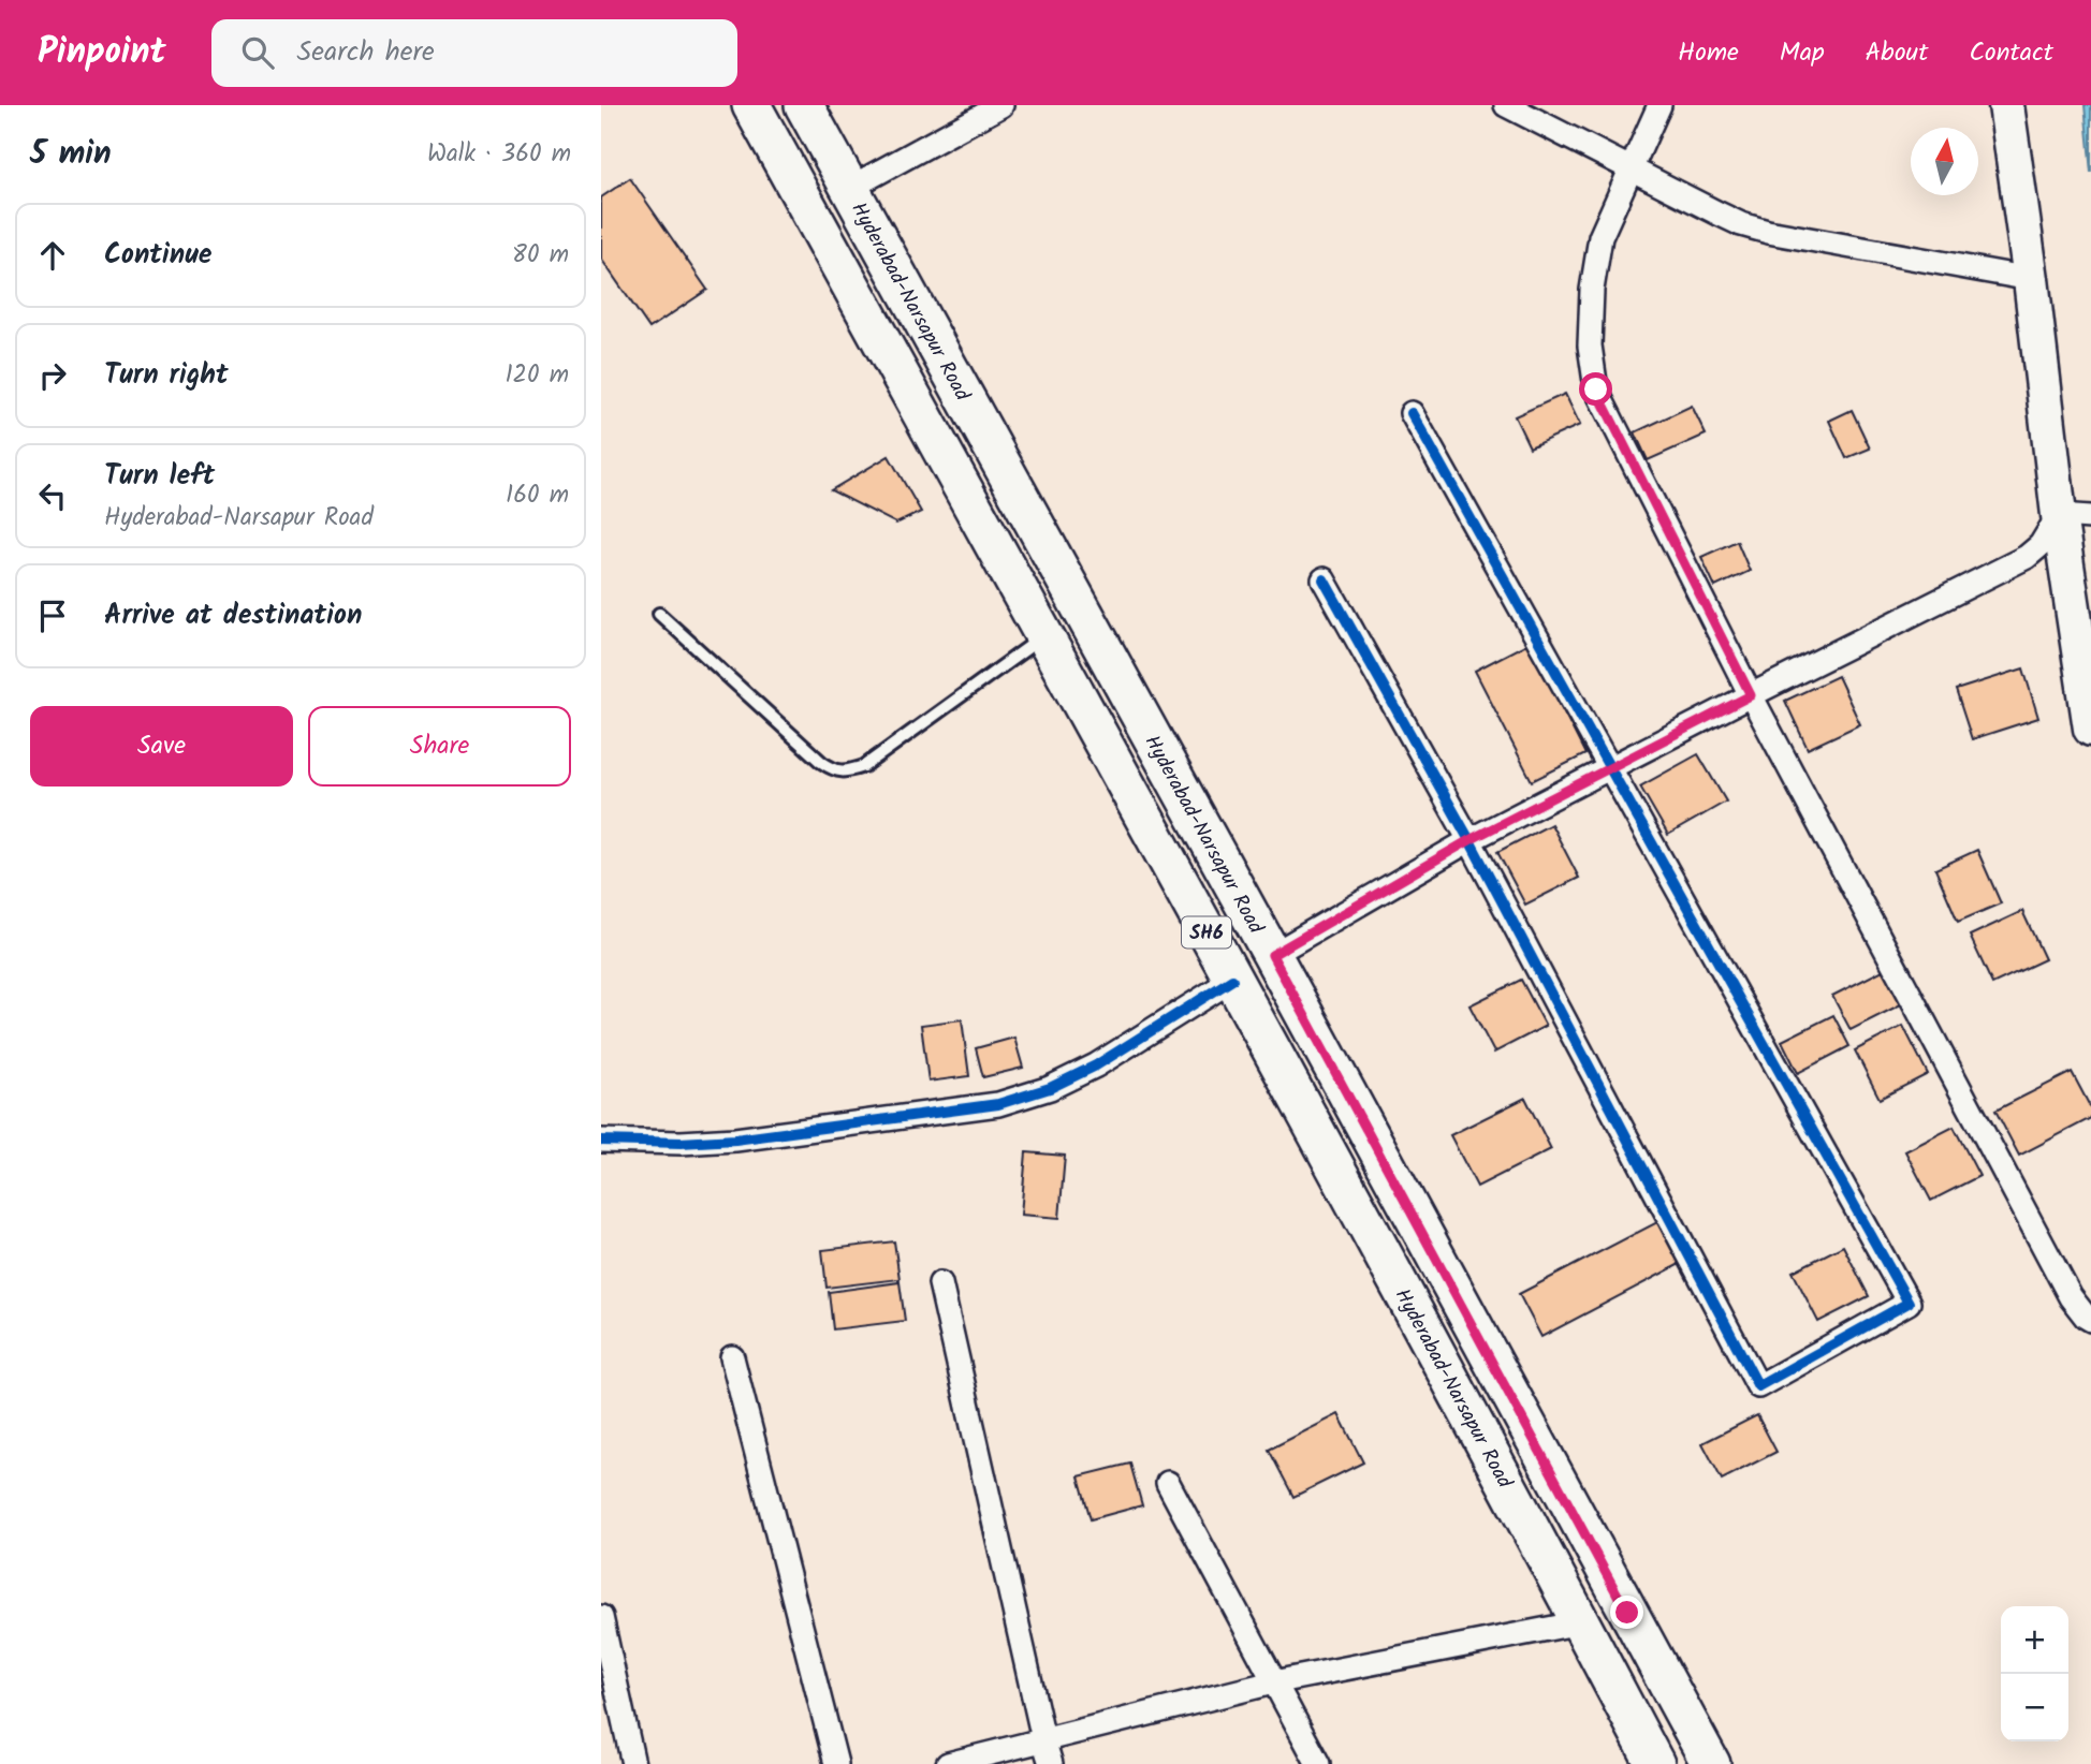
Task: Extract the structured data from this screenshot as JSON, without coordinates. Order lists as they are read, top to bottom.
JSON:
{
  "streets": {
    "main road": ["Hyderabad-Narsapur Road", "SH6"]
  },
  "north": "top",
  "page": {
    "header": "Pinpoint",
    "search": "Search here",
    "nav": [
      "Home",
      "Map",
      "About",
      "Contact"
    ],
    "heading": ["5 min", "Walk · 360 m"],
    "list": [
      ["Continue", "80 m"],
      ["Turn right", "120 m"],
      ["Turn left", "Hyderabad-Narsapur Road", "160 m"],
      "Arrive at destination"
    ],
    "buttons": ["Save", "Share"],
    "map_buttons": ["+", "−"]
  }
}
